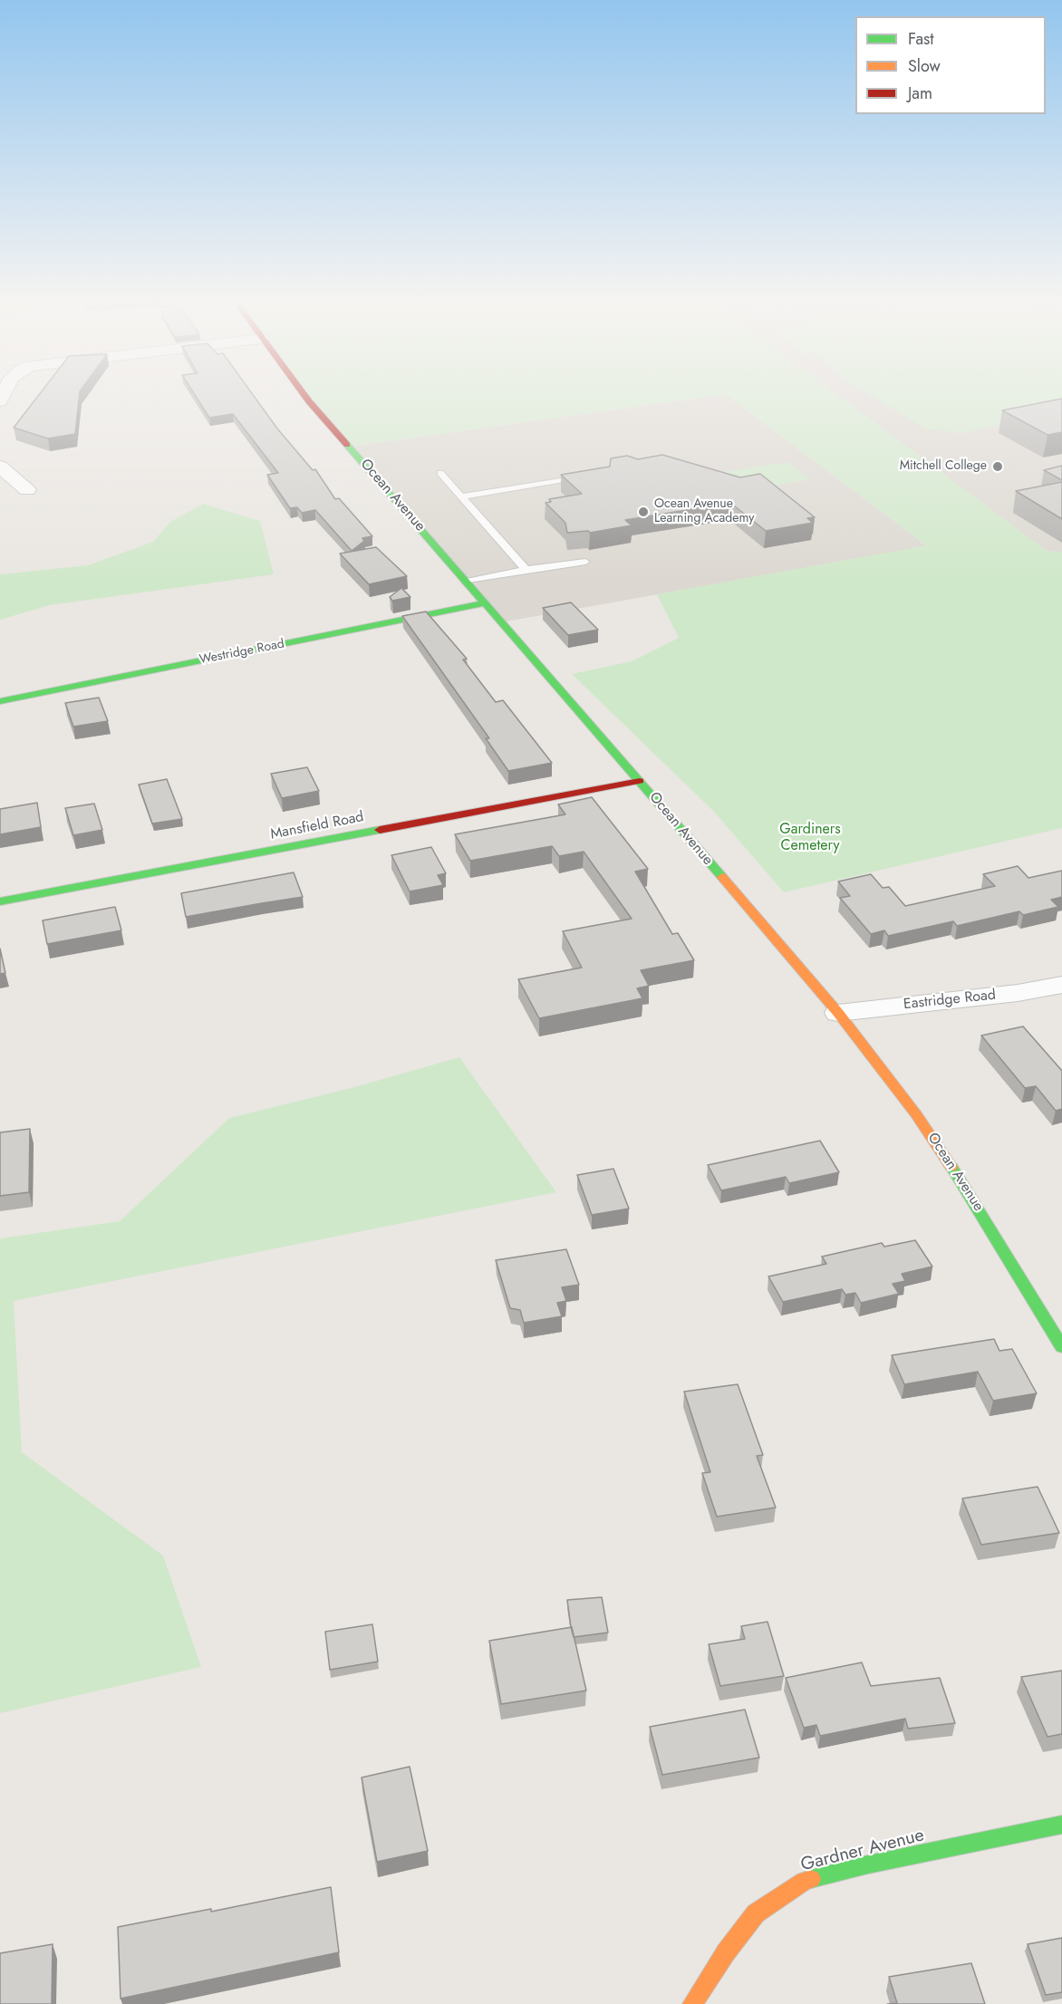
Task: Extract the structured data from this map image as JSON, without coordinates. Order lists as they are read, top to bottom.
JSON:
{
  "streets": {
    "main road": [
      "Ocean Avenue",
      "Westridge Road",
      "Mansfield Road",
      "Gardner Avenue"
    ],
    "street": ["Eastridge Road"]
  },
  "crossings": [
    ["Ocean Avenue", "Westridge Road"],
    ["Ocean Avenue", "Mansfield Road"],
    ["Ocean Avenue", "Eastridge Road"]
  ],
  "parks": ["Gardiners Cemetery"],
  "places": ["Mitchell College", "Ocean Avenue Learning Academy"],
  "legend": ["Fast", "Slow", "Jam"]
}
